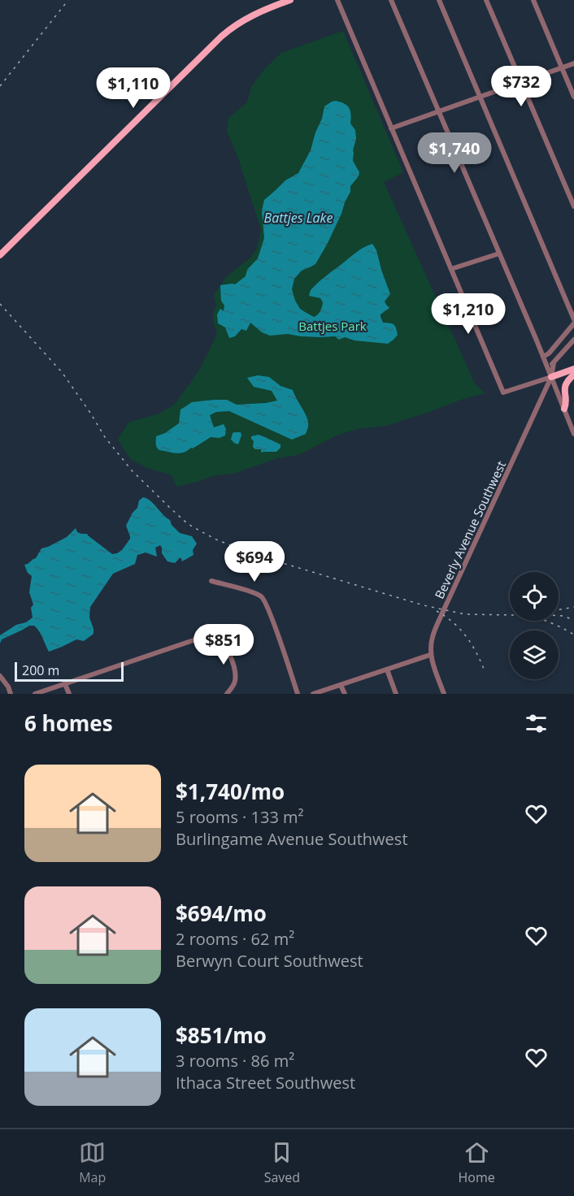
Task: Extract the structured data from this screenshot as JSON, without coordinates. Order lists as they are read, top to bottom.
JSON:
{
  "streets": {
    "street": ["Beverly Avenue Southwest"]
  },
  "water": ["Battjes Lake"],
  "parks": ["Battjes Park"],
  "scale_bar": "200 m",
  "page": {
    "price": [
      "$732",
      "$1,110",
      "$1,740",
      "$1,210",
      "$694",
      "$851"
    ],
    "scale": "200 m",
    "heading": "6 homes",
    "list": [
      {
        "name": "$1,740/mo",
        "note": "5 rooms · 133 m² · Burlingame Avenue Southwest"
      },
      {
        "name": "$694/mo",
        "note": "2 rooms · 62 m² · Berwyn Court Southwest"
      },
      {
        "name": "$851/mo",
        "note": "3 rooms · 86 m² · Ithaca Street Southwest"
      }
    ],
    "tabs": ["Map", "Saved", "Home"]
  }
}
